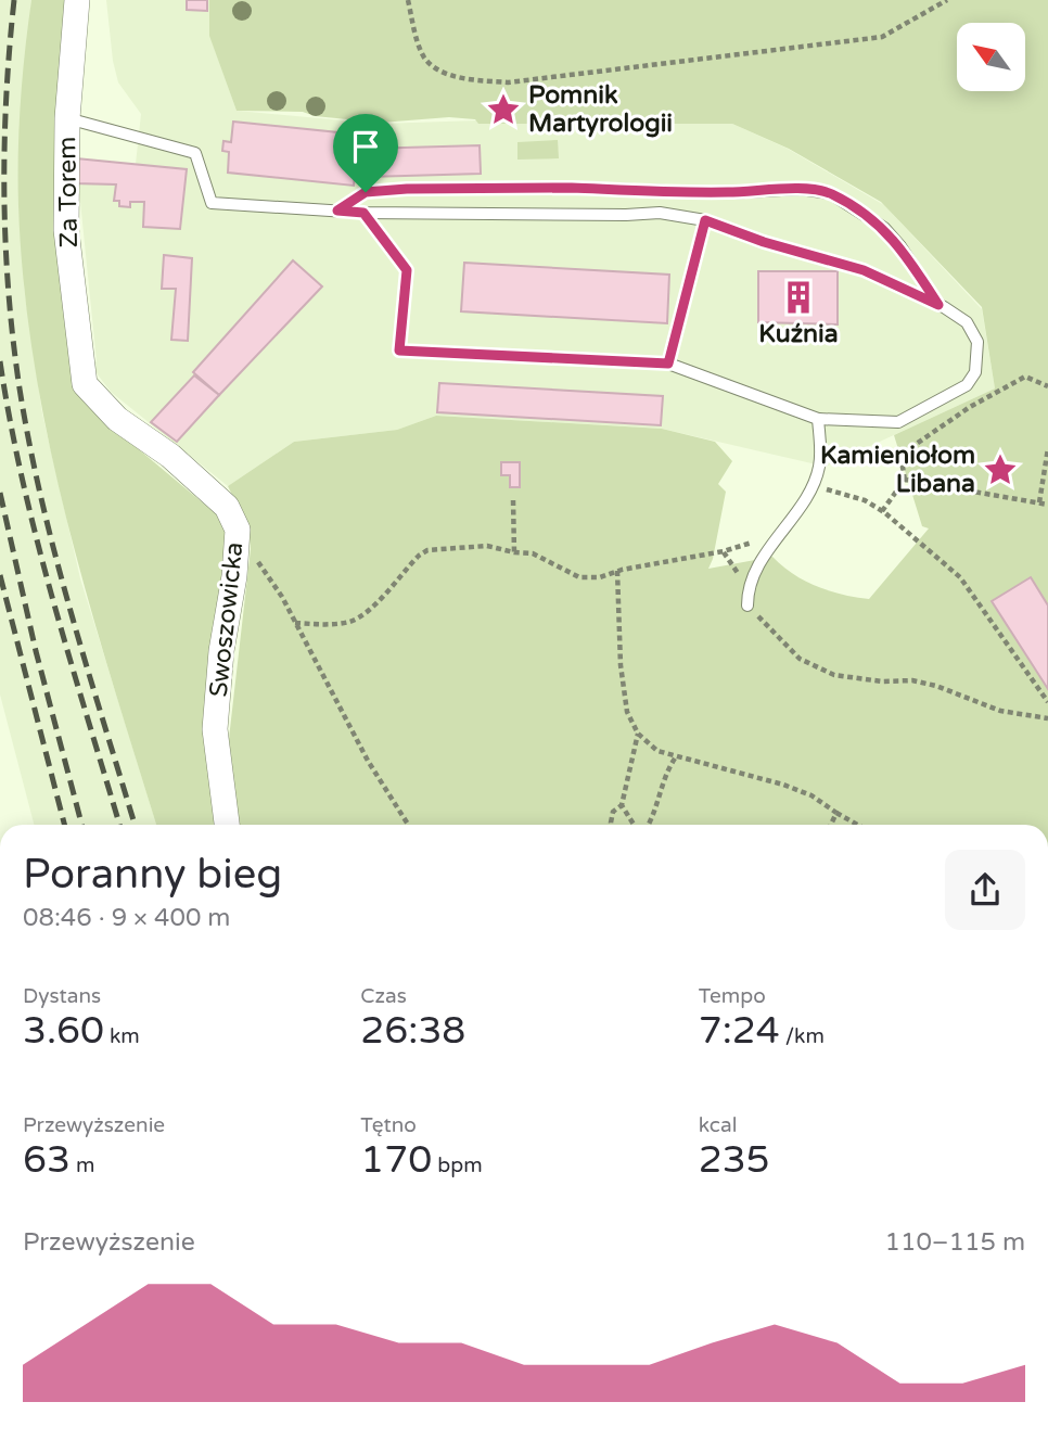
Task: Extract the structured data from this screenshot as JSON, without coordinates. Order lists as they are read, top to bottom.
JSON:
{
  "streets": {
    "street": ["Za Torem", "Swoszowicka"]
  },
  "crossings": [
    ["Za Torem", "Swoszowicka"]
  ],
  "places": {
    "place": ["Pomnik Martyrologii", "Kamieniołom Libana"],
    "building": ["Kuźnia"]
  },
  "north": "top left",
  "page": {
    "heading": ["Poranny bieg", "08:46 · 9 × 400 m"],
    "stats": [
      ["Dystans", "3.60 km"],
      ["Czas", "26:38"],
      ["Tempo", "7:24 /km"],
      ["Przewyższenie", "63 m"],
      ["Tętno", "170 bpm"],
      ["kcal", "235"]
    ],
    "chart": ["Przewyższenie", "110–115 m"]
  }
}
